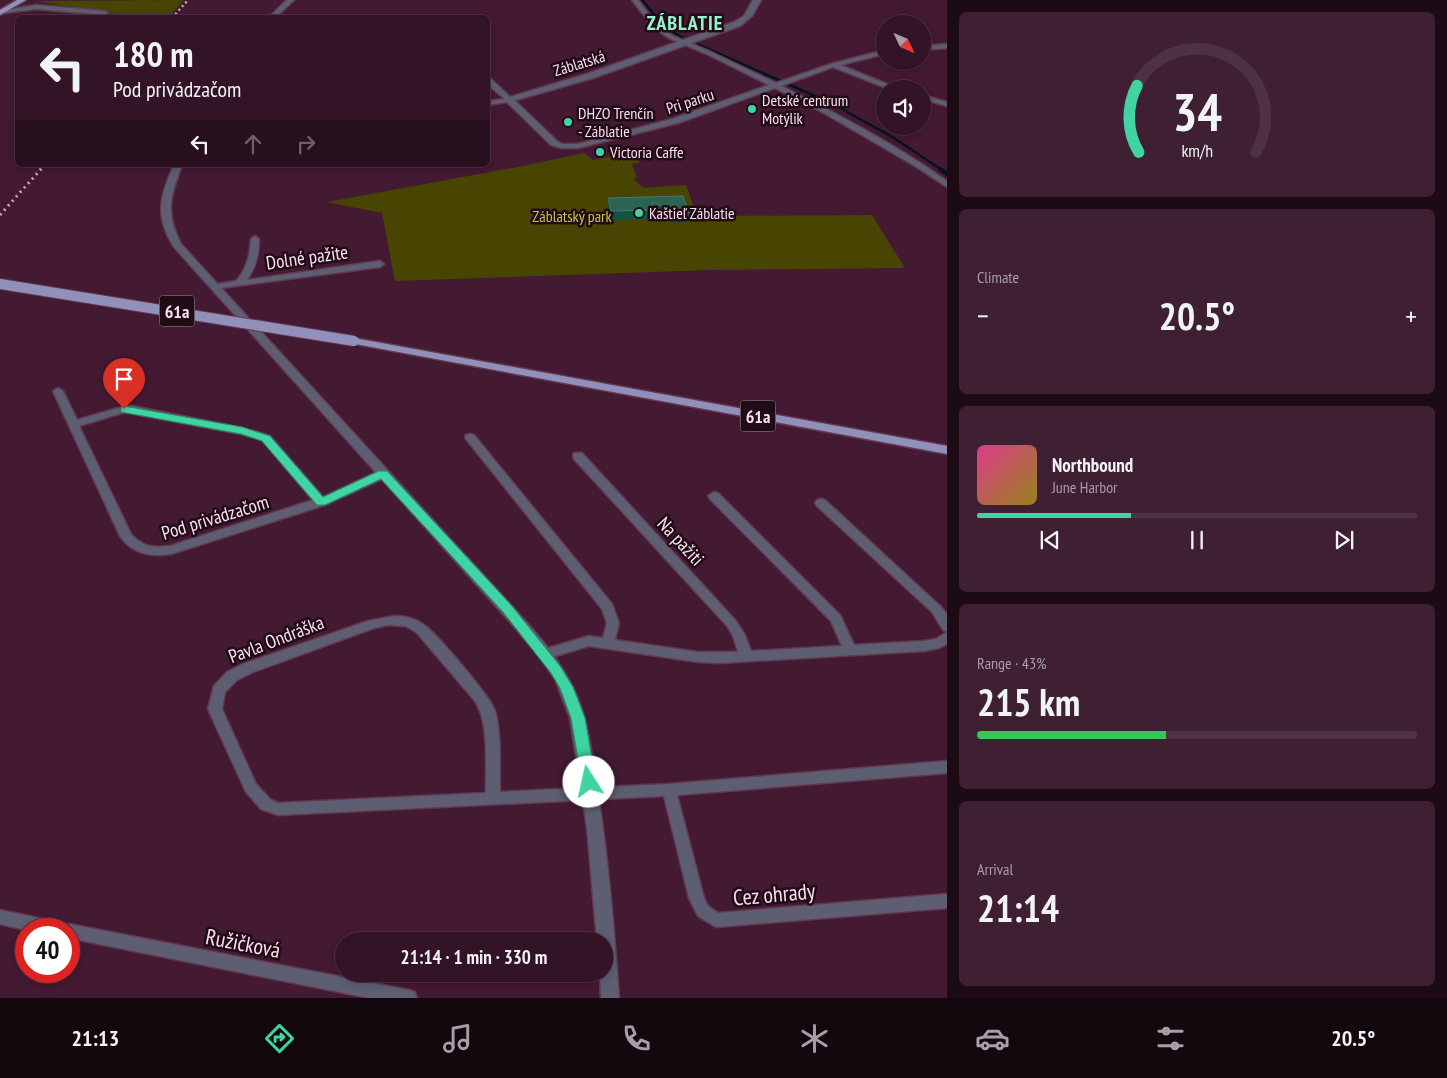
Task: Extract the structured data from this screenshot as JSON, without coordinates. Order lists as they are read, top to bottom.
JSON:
{
  "streets": {
    "main road": ["61a"],
    "street": [
      "Záblatská",
      "Pri parku",
      "Dolné pažite",
      "Pod privádzačom",
      "Na pažiti",
      "Pavla Ondráška",
      "Cez ohrady",
      "Ružičková"
    ]
  },
  "crossings": [
    ["Záblatská", "Pri parku"]
  ],
  "districts": ["ZÁBLATIE"],
  "parks": ["Záblatský park"],
  "places": [
    "Detské centrum Motýlik",
    "DHZO Trenčín - Záblatie",
    "Victoria Caffe",
    "Kaštieľ Záblatie"
  ],
  "north": "bottom right",
  "page": {
    "turn": ["180 m", "Pod privádzačom"],
    "tile": [
      "Climate",
      ["Range · 43%", "215 km"],
      ["Arrival", "21:14"]
    ],
    "heat": ["−", "20.5°", "+"],
    "song": ["Northbound", "June Harbor"],
    "limit": "40",
    "trip": "21:14 · 1 min · 330 m",
    "tabs": ["21:13", "20.5°"],
    "gauge": ["34", "km/h"]
  }
}
